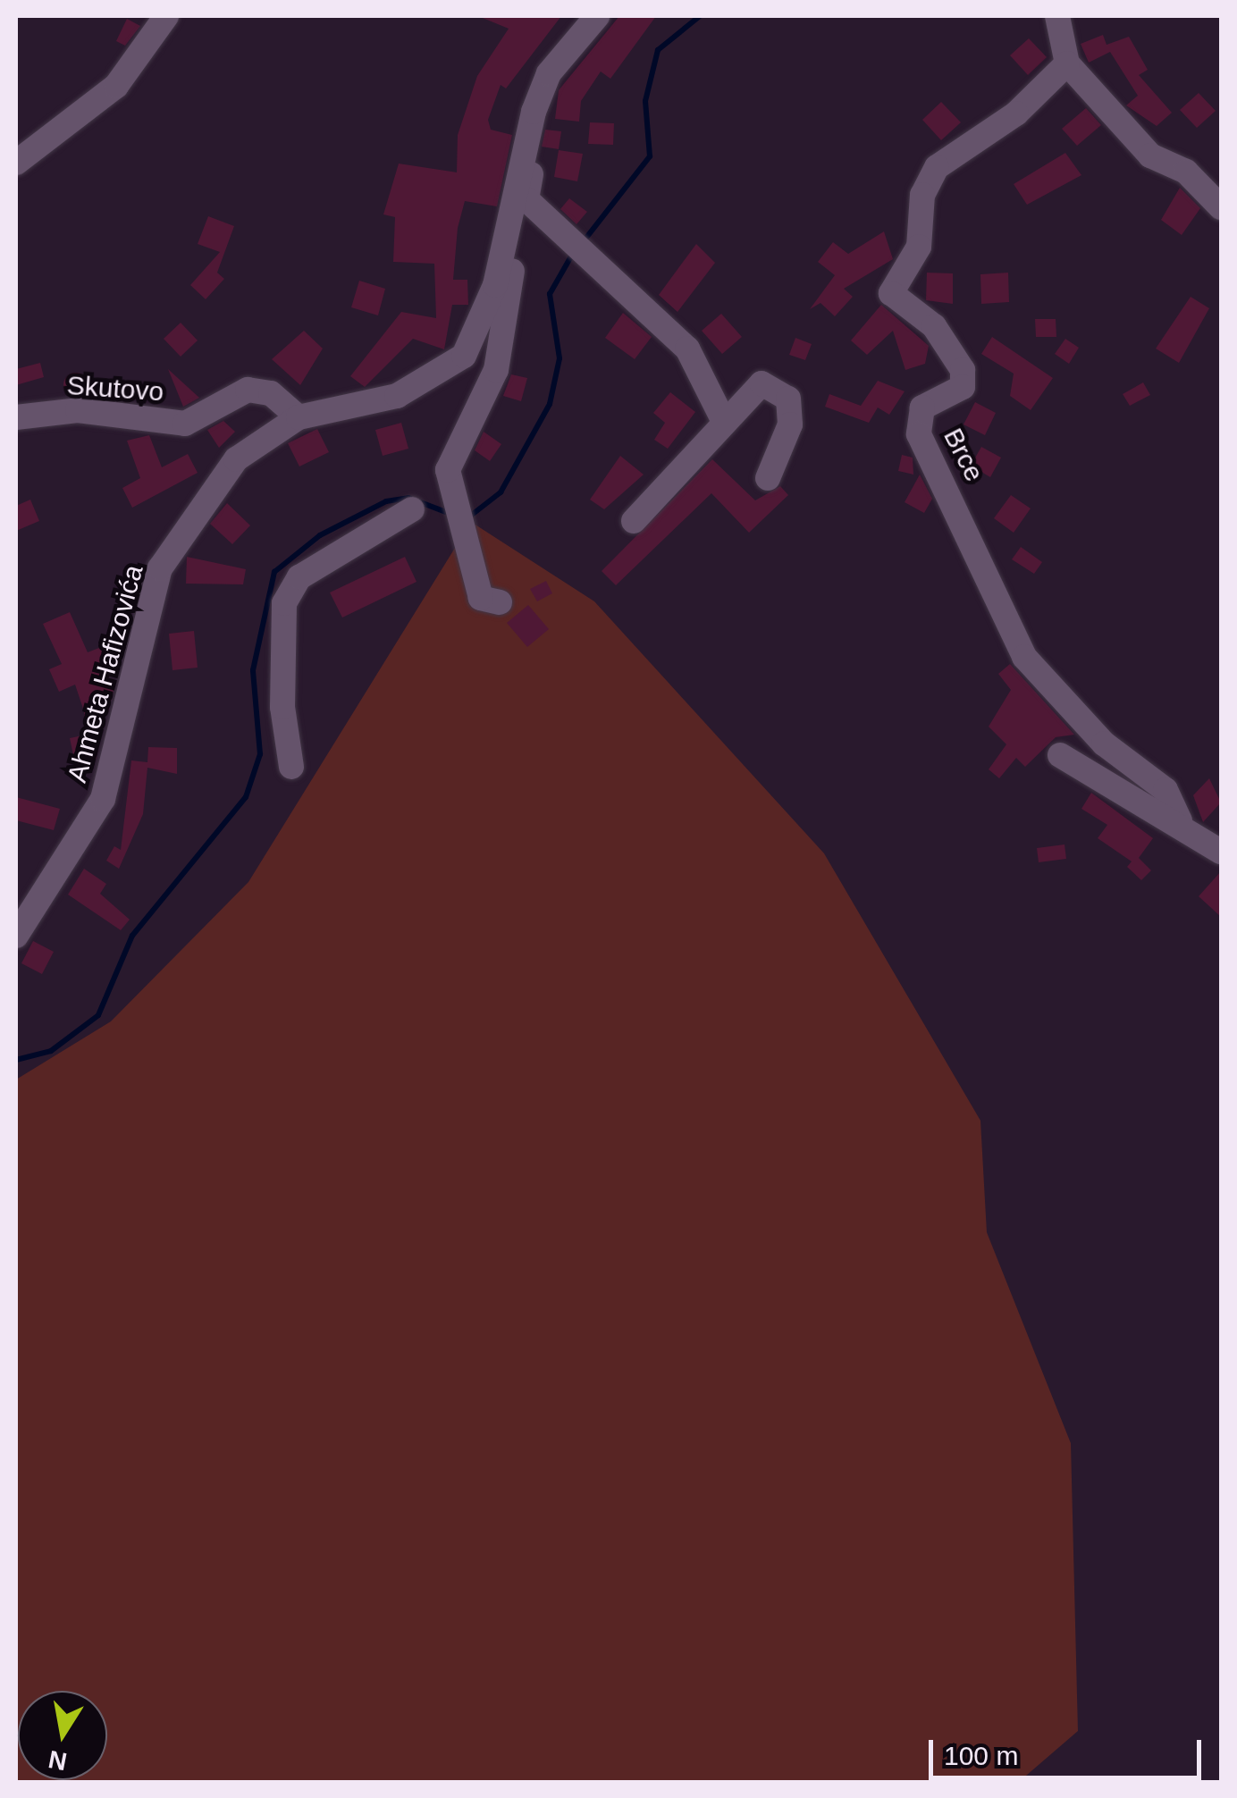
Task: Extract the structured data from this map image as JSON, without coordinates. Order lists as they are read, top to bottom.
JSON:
{
  "streets": {
    "street": ["Skutovo", "Brce", "Ahmeta Hafizovića"]
  },
  "crossings": [
    ["Skutovo", "Ahmeta Hafizovića"]
  ],
  "scale_bar": "100 m",
  "north": "bottom"
}
